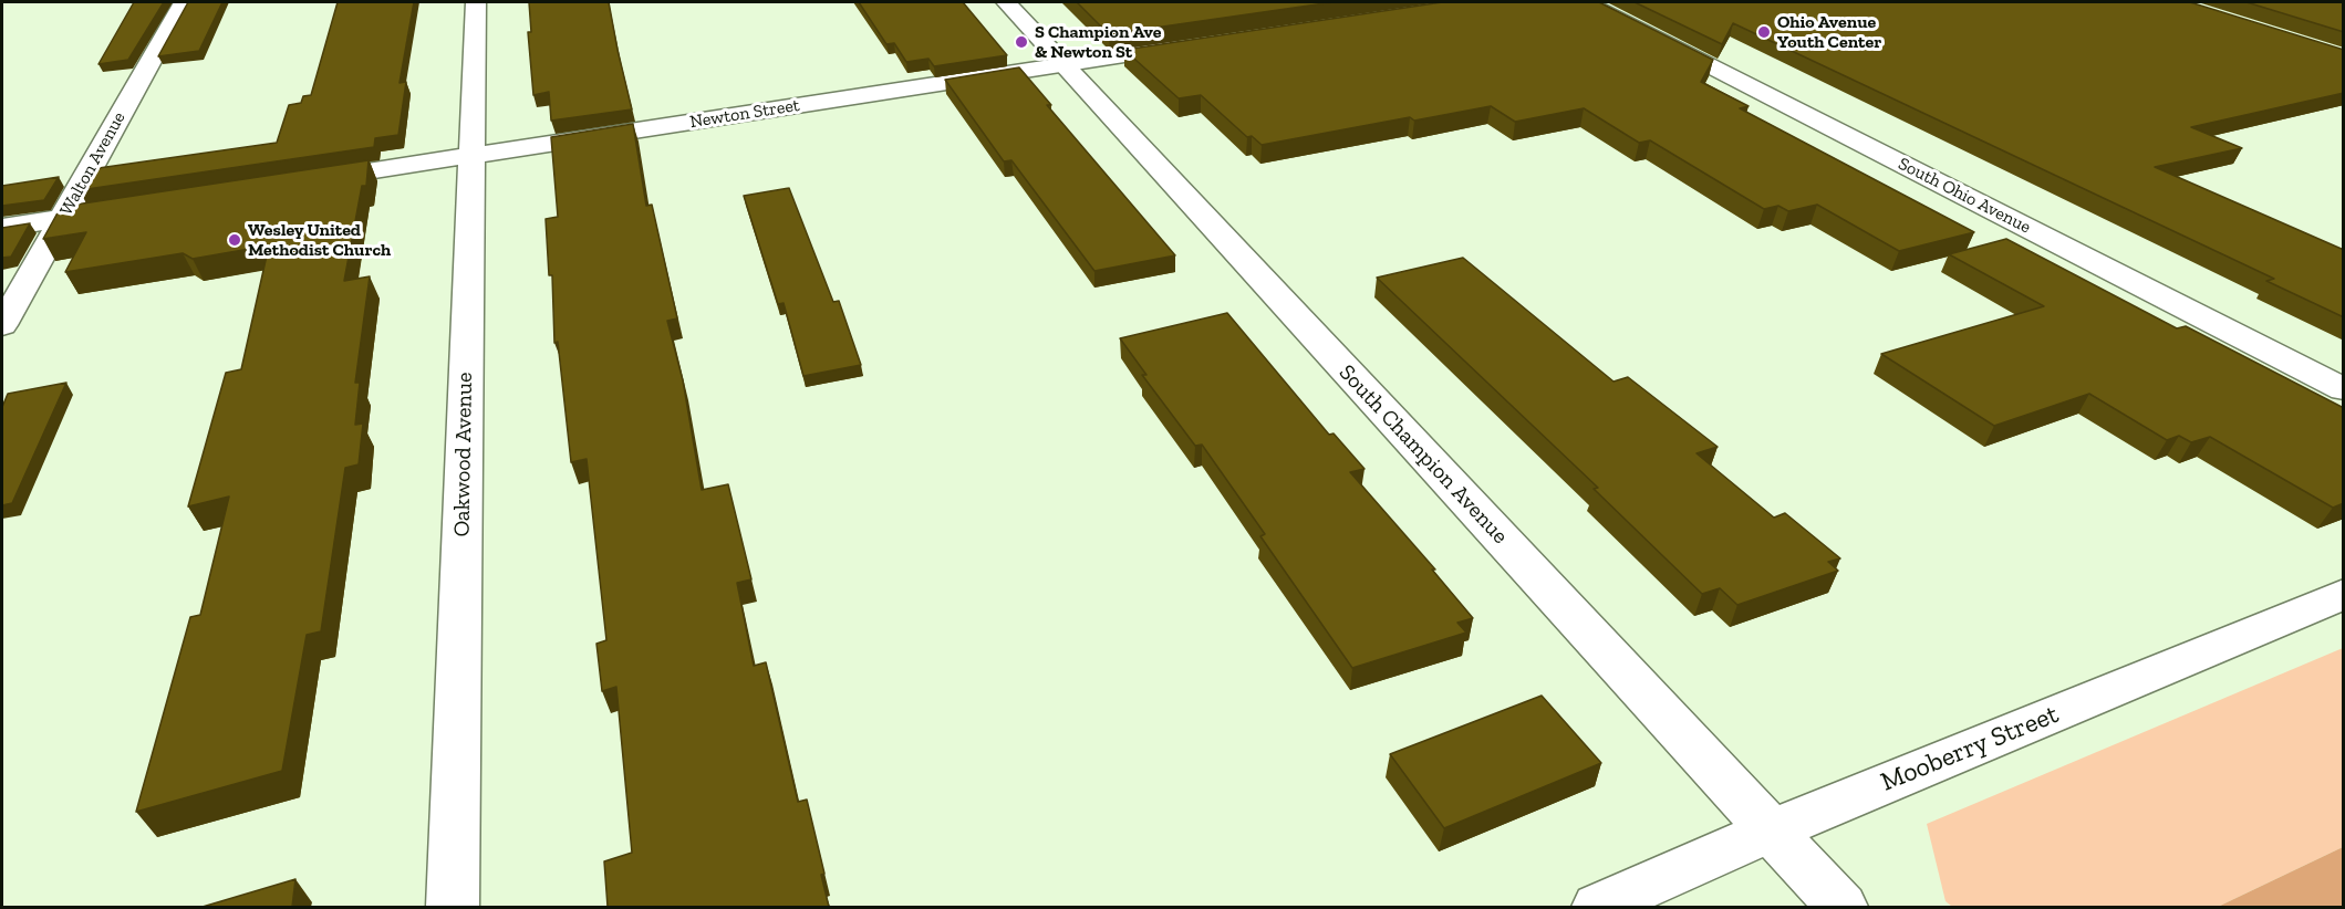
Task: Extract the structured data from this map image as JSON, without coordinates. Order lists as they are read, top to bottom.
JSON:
{
  "streets": {
    "street": [
      "Newton Street",
      "Walton Avenue",
      "South Ohio Avenue",
      "Oakwood Avenue",
      "South Champion Avenue",
      "Mooberry Street"
    ]
  },
  "crossings": [
    ["Newton Street", "Oakwood Avenue"],
    ["Newton Street", "South Champion Avenue"],
    ["South Champion Avenue", "Mooberry Street"]
  ],
  "places": ["Ohio Avenue Youth Center", "S Champion Ave & Newton St", "Wesley United Methodist Church"]
}
